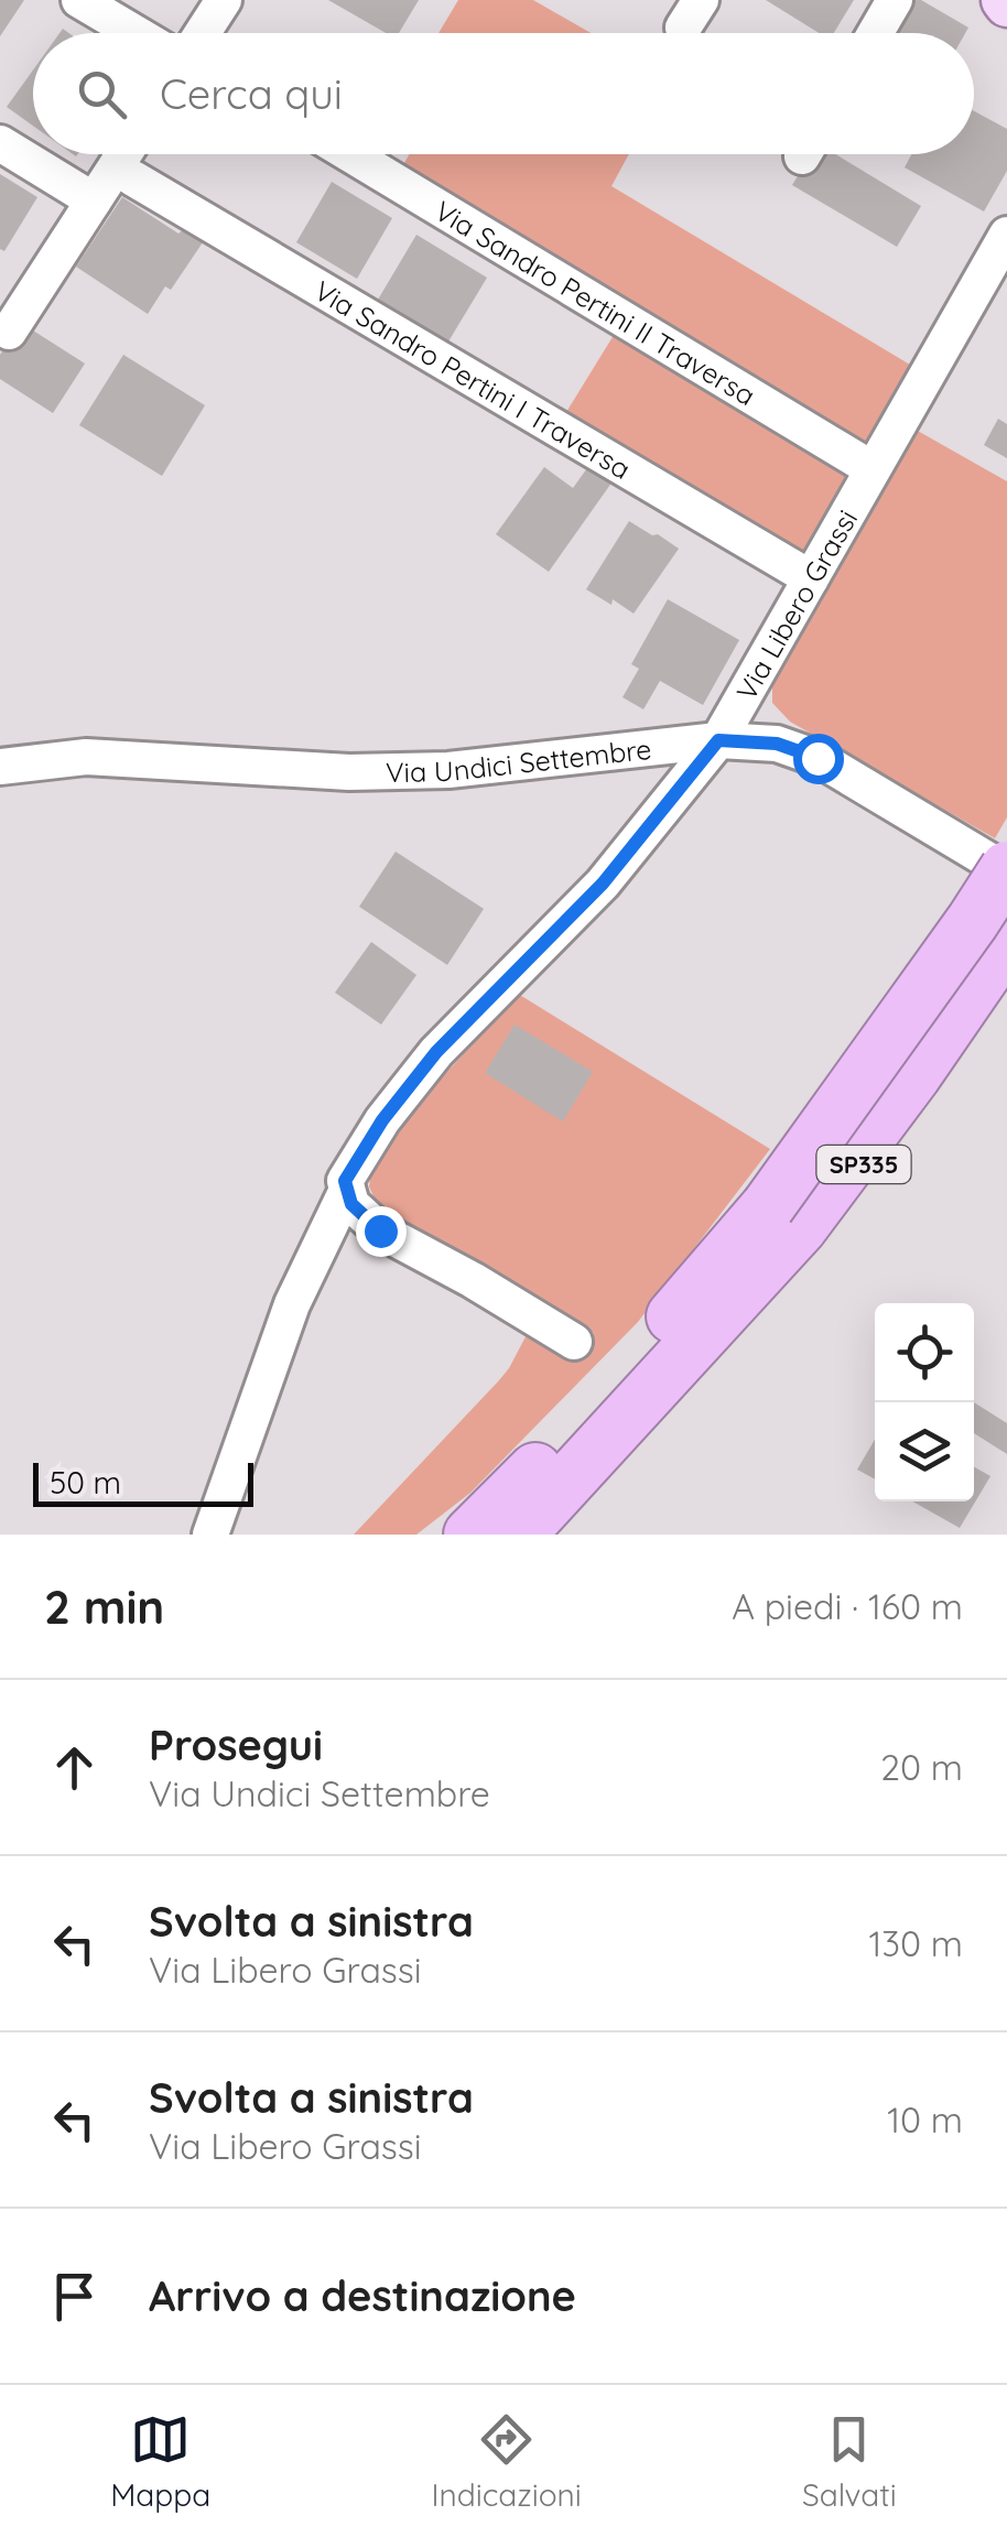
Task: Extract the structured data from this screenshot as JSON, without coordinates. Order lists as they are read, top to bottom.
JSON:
{
  "streets": {
    "highway": ["SP335"],
    "street": [
      "Via Sandro Pertini II Traversa",
      "Via Sandro Pertini I Traversa",
      "Via Libero Grassi",
      "Via Undici Settembre"
    ]
  },
  "crossings": [
    ["Via Sandro Pertini II Traversa", "Via Libero Grassi"],
    ["Via Sandro Pertini I Traversa", "Via Libero Grassi"],
    ["Via Libero Grassi", "Via Undici Settembre"],
    ["Via Undici Settembre", "SP335"]
  ],
  "scale_bar": "50 m",
  "page": {
    "search": "Cerca qui",
    "scale": "50 m",
    "heading": ["2 min", "A piedi · 160 m"],
    "list": [
      ["Prosegui", "Via Undici Settembre", "20 m"],
      ["Svolta a sinistra", "Via Libero Grassi", "130 m"],
      ["Svolta a sinistra", "Via Libero Grassi", "10 m"],
      "Arrivo a destinazione"
    ],
    "nav": ["Mappa", "Indicazioni", "Salvati"]
  }
}
